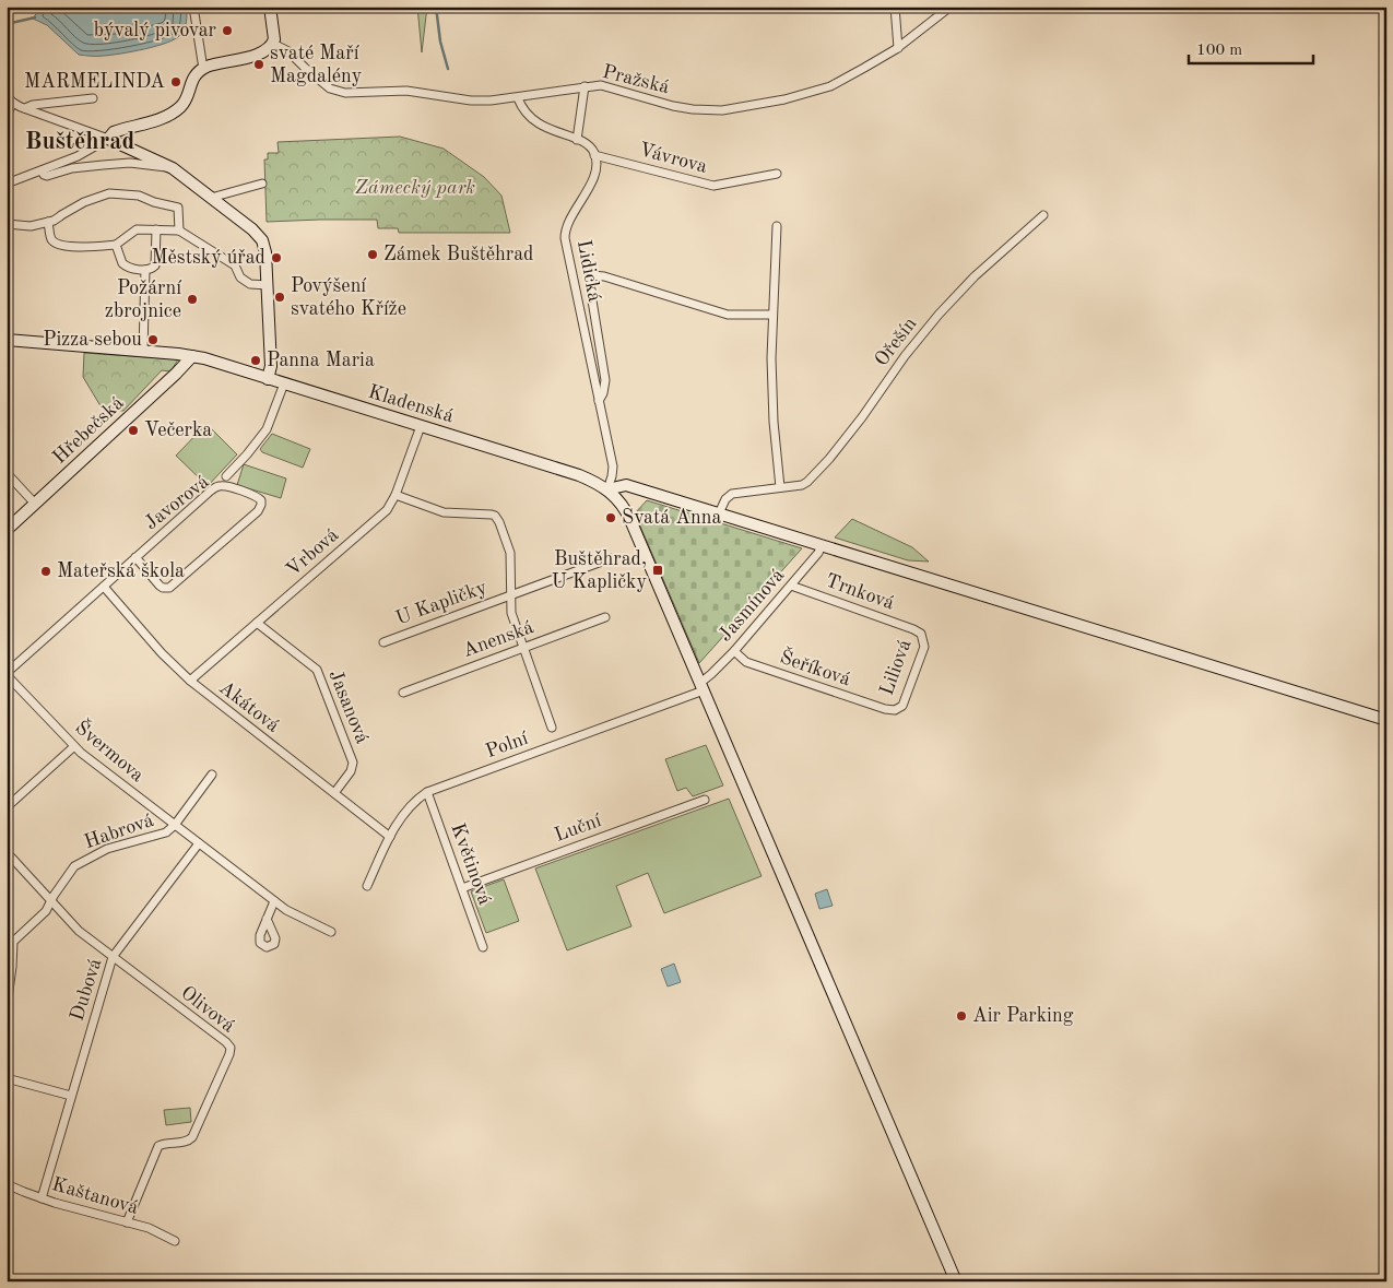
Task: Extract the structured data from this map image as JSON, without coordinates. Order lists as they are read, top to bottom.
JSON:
{
  "streets": {
    "street": [
      "Pražská",
      "Vávrova",
      "Lidická",
      "Ořešín",
      "Kladenská",
      "Hřebečská",
      "Javorová",
      "Vrbová",
      "Trnková",
      "U Kapličky",
      "Jasmínová",
      "Anenská",
      "Liliová",
      "Šeříková",
      "Akátová",
      "Jasanová",
      "Polní",
      "Švermova",
      "Luční",
      "Habrová",
      "Květinová",
      "Dubová",
      "Olivová",
      "Kaštanová"
    ]
  },
  "crossings": [
    ["Vávrova", "Lidická"],
    ["Lidická", "Kladenská"],
    ["Kladenská", "Hřebečská"],
    ["Kladenská", "Javorová"],
    ["Kladenská", "Vrbová"],
    ["Javorová", "Akátová"],
    ["Javorová", "Švermova"],
    ["Vrbová", "U Kapličky"],
    ["Vrbová", "Akátová"],
    ["Vrbová", "Jasanová"],
    ["Trnková", "Jasmínová"],
    ["Trnková", "Liliová"],
    ["U Kapličky", "Anenská"],
    ["Jasmínová", "Šeříková"],
    ["Jasmínová", "Polní"],
    ["Liliová", "Šeříková"],
    ["Akátová", "Jasanová"],
    ["Akátová", "Polní"],
    ["Polní", "Květinová"],
    ["Švermova", "Habrová"],
    ["Švermova", "Dubová"],
    ["Luční", "Květinová"],
    ["Habrová", "Olivová"],
    ["Dubová", "Olivová"],
    ["Dubová", "Kaštanová"],
    ["Olivová", "Kaštanová"]
  ],
  "districts": ["Buštěhrad"],
  "parks": ["Zámecký park"],
  "places": {
    "other": [
      "bývalý pivovar",
      "svaté Maří Magdalény",
      "MARMELINDA",
      "Zámek Buštěhrad",
      "Městský úřad",
      "Povýšení svatého Kříže",
      "Požární zbrojnice",
      "Pizza sebou",
      "Panna Maria",
      "Večerka",
      "Svatá Anna",
      "Mateřská škola",
      "Air Parking"
    ],
    "transit": ["Buštěhrad, U Kapličky"]
  },
  "scale_bar": "100 m"
}
